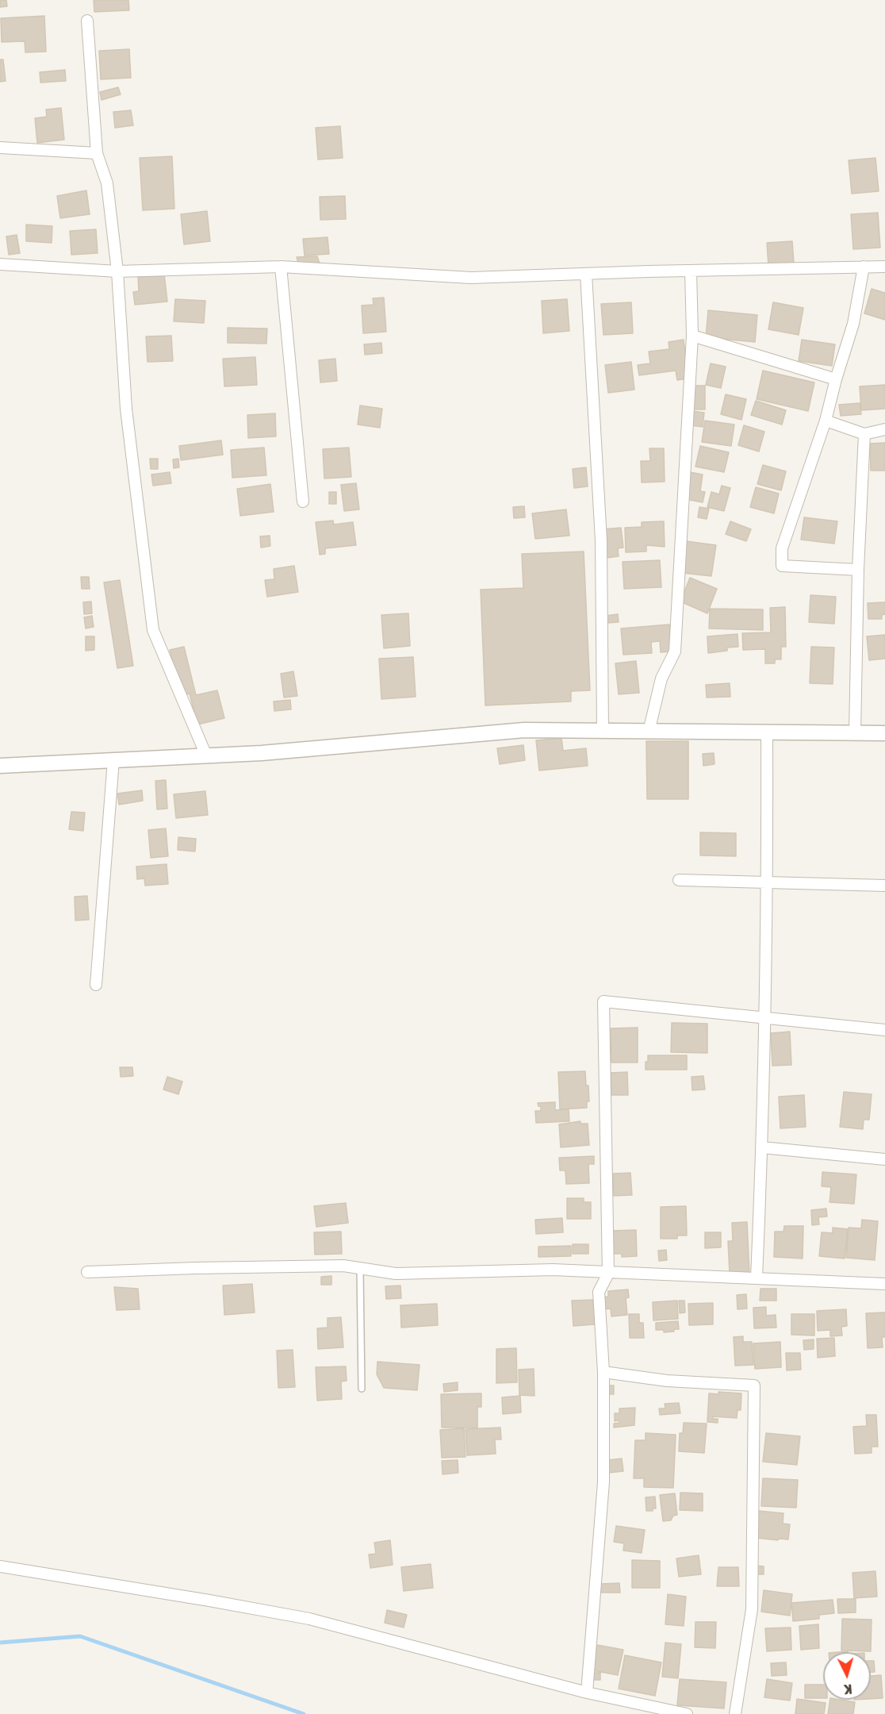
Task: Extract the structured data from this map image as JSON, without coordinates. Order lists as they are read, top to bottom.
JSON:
{
  "north": "bottom"
}
